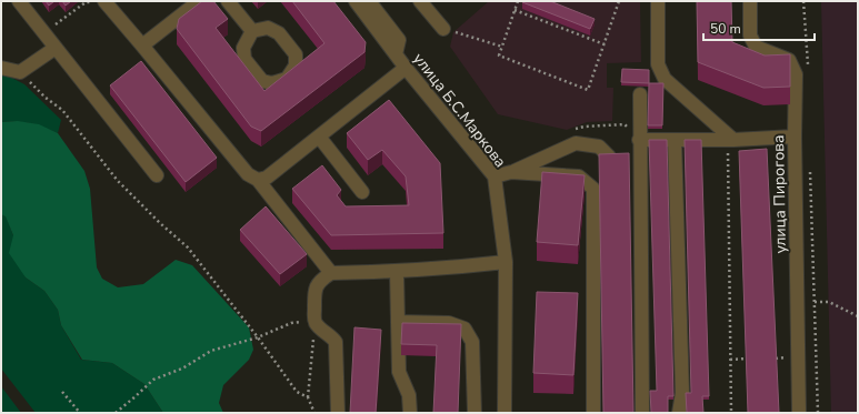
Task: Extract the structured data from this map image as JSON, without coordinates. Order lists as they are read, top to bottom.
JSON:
{
  "streets": {
    "street": ["улица Б.С.Маркова", "улица Пирогова"]
  },
  "scale_bar": "50 m"
}
